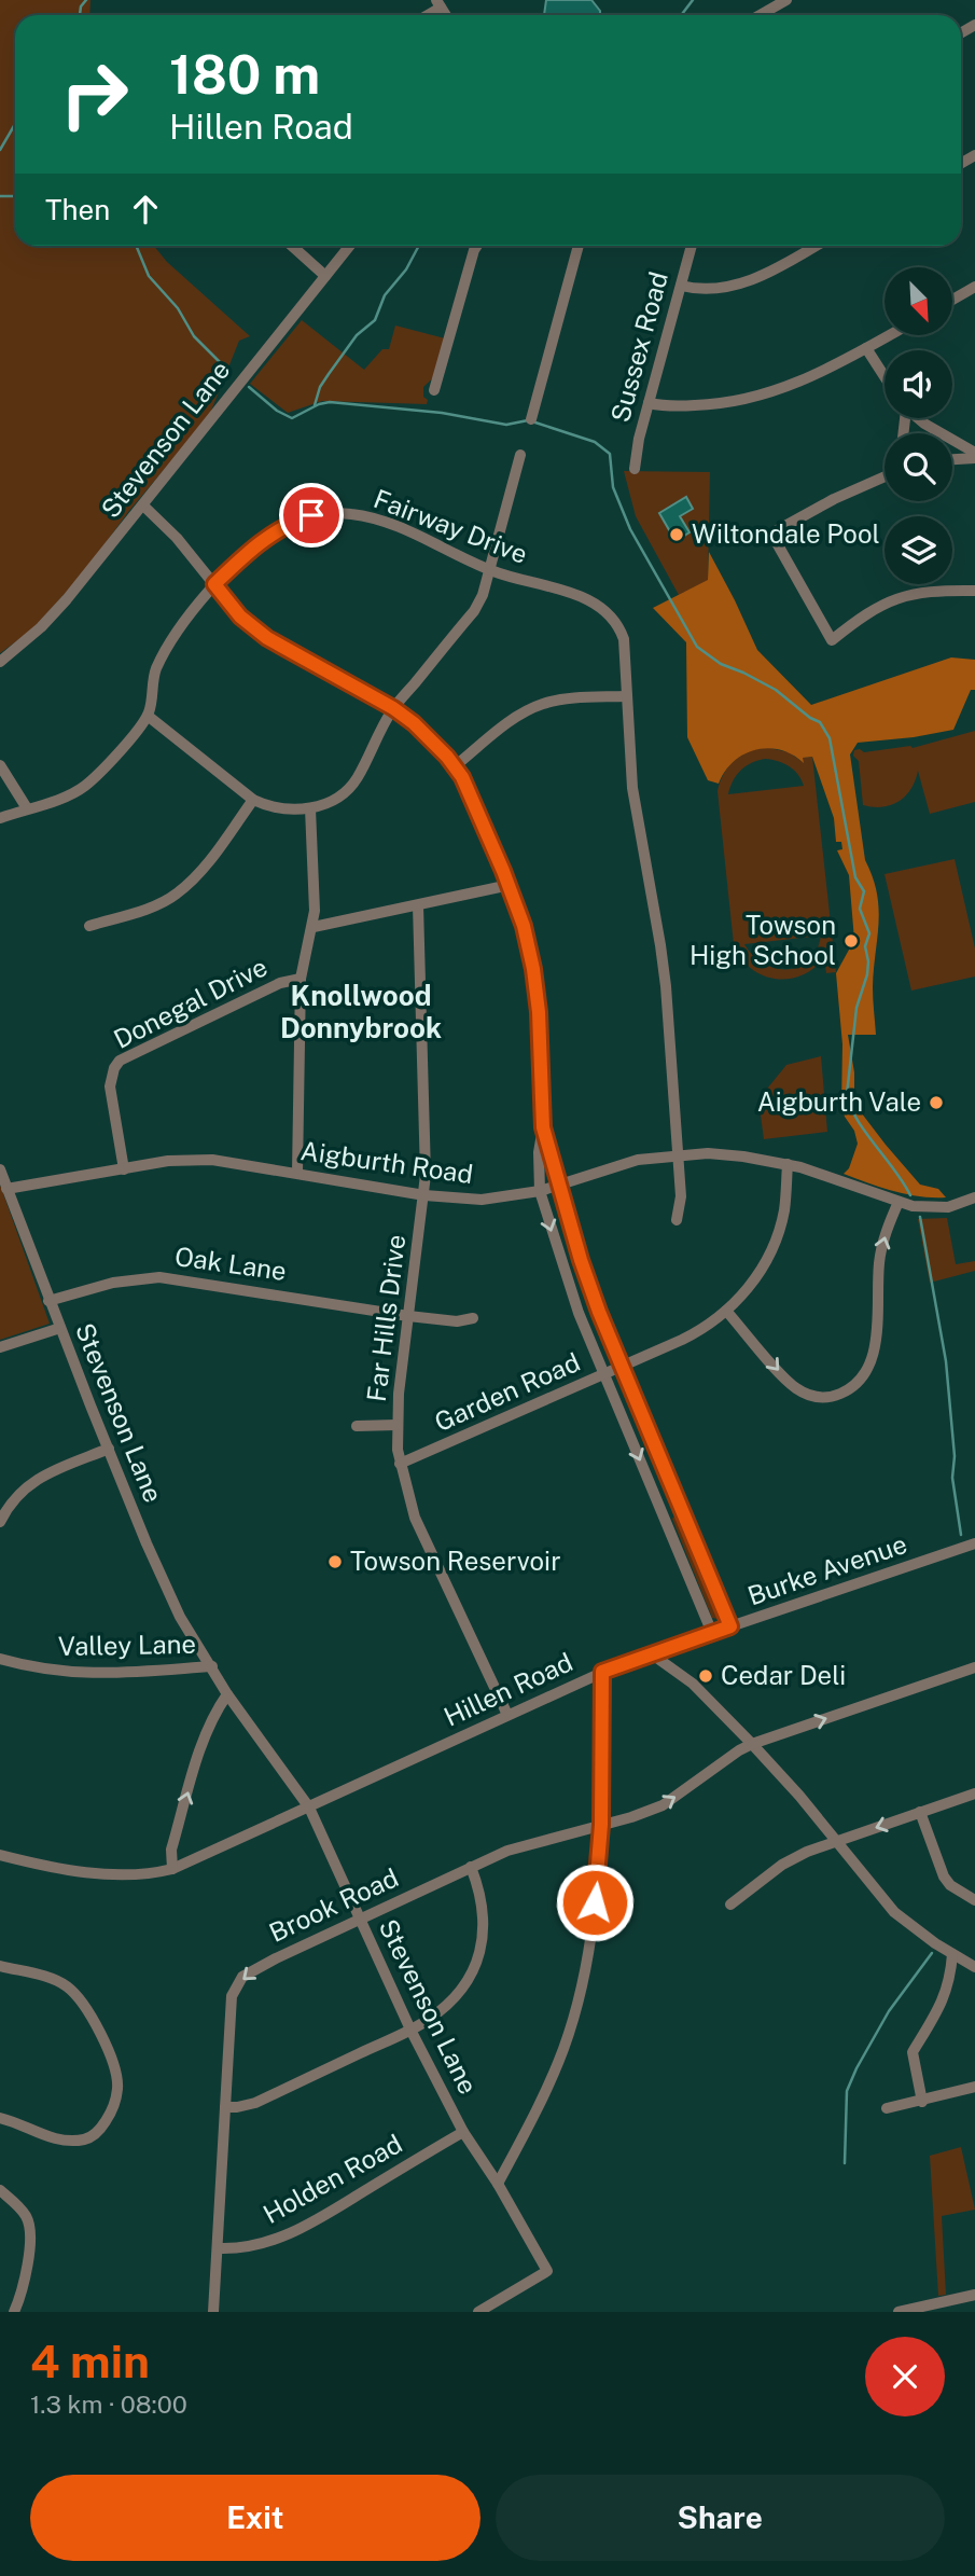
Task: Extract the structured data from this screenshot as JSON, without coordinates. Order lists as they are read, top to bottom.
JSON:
{
  "streets": {
    "street": [
      "Sussex Road",
      "Stevenson Lane",
      "Fairway Drive",
      "Donegal Drive",
      "Aigburth Road",
      "Oak Lane",
      "Far Hills Drive",
      "Garden Road",
      "Burke Avenue",
      "Valley Lane",
      "Hillen Road",
      "Brook Road",
      "Holden Road"
    ]
  },
  "crossings": [
    ["Stevenson Lane", "Aigburth Road"],
    ["Stevenson Lane", "Oak Lane"],
    ["Stevenson Lane", "Valley Lane"],
    ["Stevenson Lane", "Hillen Road"],
    ["Stevenson Lane", "Brook Road"],
    ["Stevenson Lane", "Holden Road"],
    ["Fairway Drive", "Aigburth Road"],
    ["Donegal Drive", "Aigburth Road"],
    ["Aigburth Road", "Far Hills Drive"],
    ["Aigburth Road", "Garden Road"],
    ["Oak Lane", "Far Hills Drive"],
    ["Far Hills Drive", "Garden Road"],
    ["Far Hills Drive", "Hillen Road"],
    ["Burke Avenue", "Hillen Road"],
    ["Brook Road", "Holden Road"]
  ],
  "districts": ["Knollwood Donnybrook"],
  "places": [
    "Wiltondale Pool",
    "Towson High School",
    "Aigburth Vale",
    "Towson Reservoir",
    "Cedar Deli"
  ],
  "north": "bottom right",
  "page": {
    "turn": ["180 m", "Hillen Road"],
    "then": "Then",
    "heading": ["4 min", "1.3 km · 08:00"],
    "buttons": ["Exit", "Share"]
  }
}
